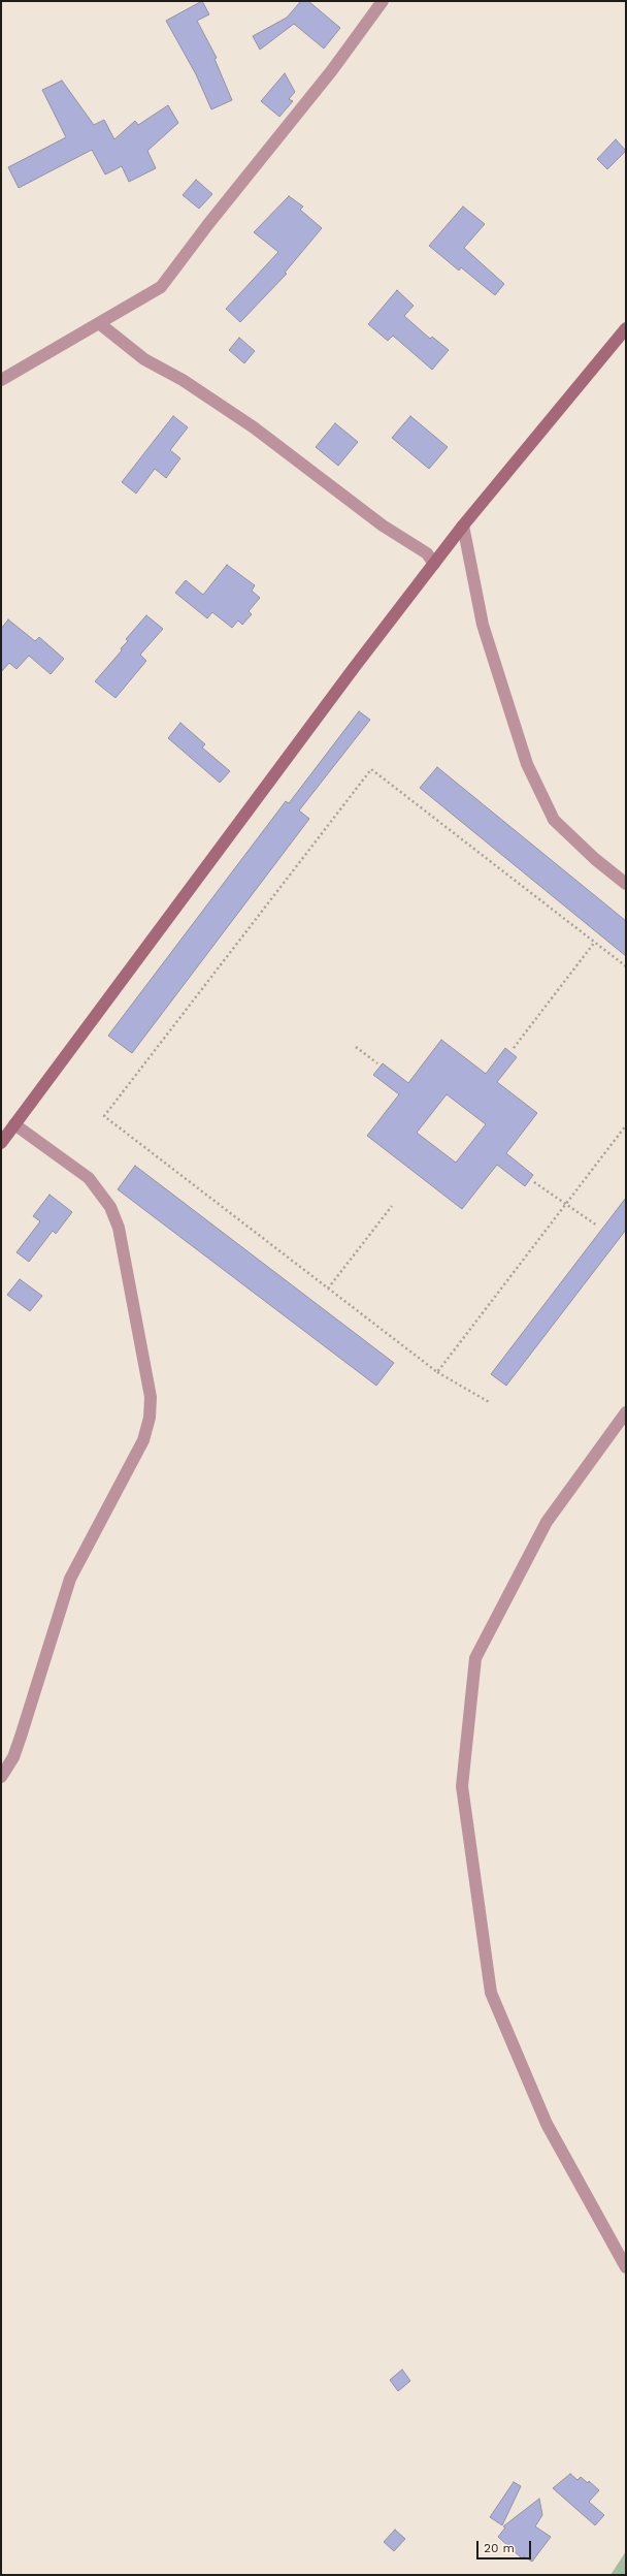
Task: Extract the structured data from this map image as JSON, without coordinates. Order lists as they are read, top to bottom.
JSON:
{
  "scale_bar": "20 m"
}
